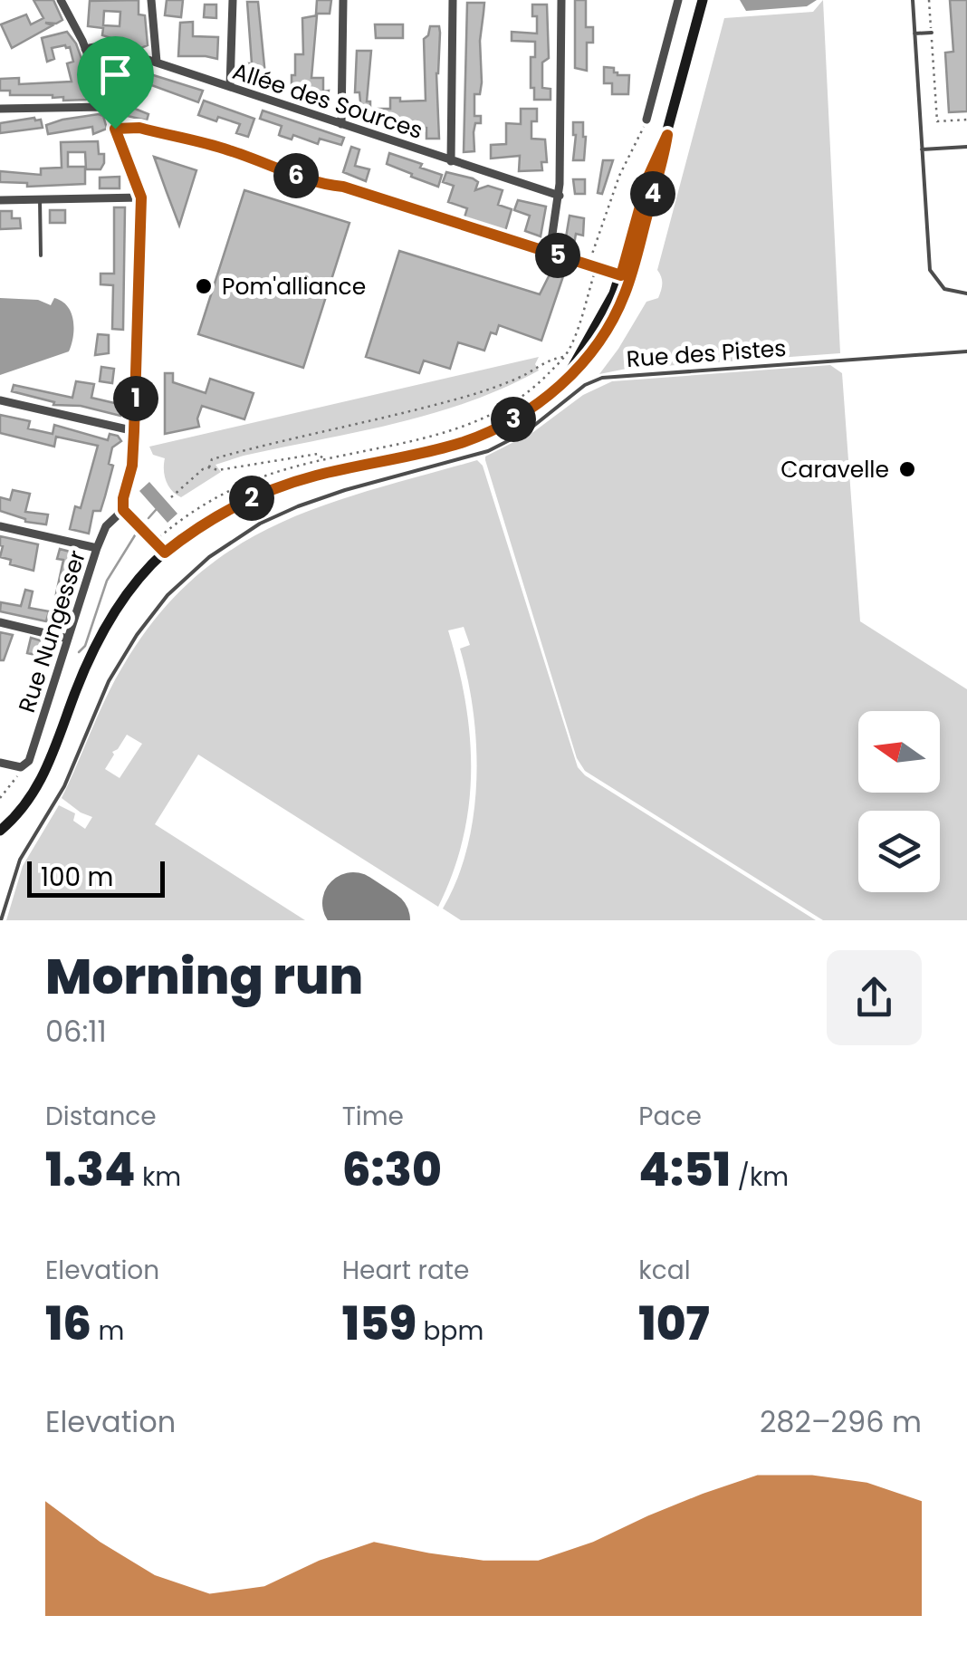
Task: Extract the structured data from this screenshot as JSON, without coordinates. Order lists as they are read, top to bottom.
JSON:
{
  "streets": {
    "street": ["Allée des Sources", "Rue Nungesser"],
    "lane": ["Rue des Pistes"]
  },
  "places": ["Pom'alliance", "Caravelle"],
  "scale_bar": "100 m",
  "north": "left",
  "page": {
    "pins": [
      "6",
      "4",
      "5",
      "1",
      "3",
      "2"
    ],
    "scale": "100 m",
    "heading": ["Morning run", "06:11"],
    "stats": [
      ["Distance", "1.34 km"],
      ["Time", "6:30"],
      ["Pace", "4:51 /km"],
      ["Elevation", "16 m"],
      ["Heart rate", "159 bpm"],
      ["kcal", "107"]
    ],
    "chart": ["Elevation", "282–296 m"]
  }
}
